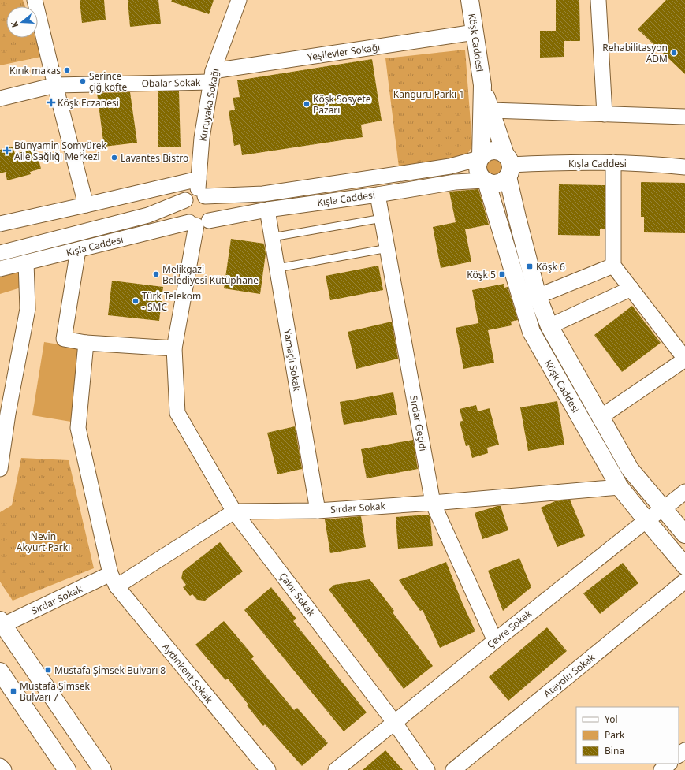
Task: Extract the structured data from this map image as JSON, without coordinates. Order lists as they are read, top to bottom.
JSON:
{
  "streets": {
    "street": [
      "Köşk Caddesi",
      "Yeşilevler Sokağı",
      "Obalar Sokak",
      "Kuruyaka Sokağı",
      "Kışla Caddesi",
      "Yamaçlı Sokak",
      "Sırdar Geçidi",
      "Sırdar Sokak",
      "Çakır Sokak",
      "Çevre Sokak",
      "Aydınkent Sokak",
      "Atayolu Sokak"
    ]
  },
  "crossings": [
    ["Köşk Caddesi", "Yeşilevler Sokağı"],
    ["Köşk Caddesi", "Kışla Caddesi"],
    ["Köşk Caddesi", "Sırdar Sokak"],
    ["Köşk Caddesi", "Çevre Sokak"],
    ["Yeşilevler Sokağı", "Obalar Sokak"],
    ["Yeşilevler Sokağı", "Kuruyaka Sokağı"],
    ["Obalar Sokak", "Kuruyaka Sokağı"],
    ["Kuruyaka Sokağı", "Kışla Caddesi"],
    ["Kışla Caddesi", "Yamaçlı Sokak"],
    ["Kışla Caddesi", "Sırdar Geçidi"],
    ["Yamaçlı Sokak", "Sırdar Sokak"],
    ["Sırdar Geçidi", "Sırdar Sokak"],
    ["Sırdar Geçidi", "Çevre Sokak"],
    ["Sırdar Sokak", "Çakır Sokak"],
    ["Sırdar Sokak", "Aydınkent Sokak"],
    ["Çakır Sokak", "Çevre Sokak"]
  ],
  "parks": ["Kanguru Parkı 1", "Nevin Akyurt Parkı"],
  "places": {
    "other": [
      "Rehabilitasyon ADM",
      "Kırık makas",
      "Serince çiğ köfte",
      "Köşk Sosyete Pazarı",
      "Lavantes Bistro",
      "Melikgazi Belediyesi Kütüphane",
      "Türk Telekom - SMC"
    ],
    "health": ["Köşk Eczanesi", "Bünyamin Somyürek Aile Sağlığı Merkezi"],
    "transit": [
      "Köşk 6",
      "Köşk 5",
      "Mustafa Şimsek Bulvarı 8",
      "Mustafa Şimsek Bulvarı 7"
    ]
  },
  "legend": ["Yol", "Park", "Bina"],
  "north": "left"
}
